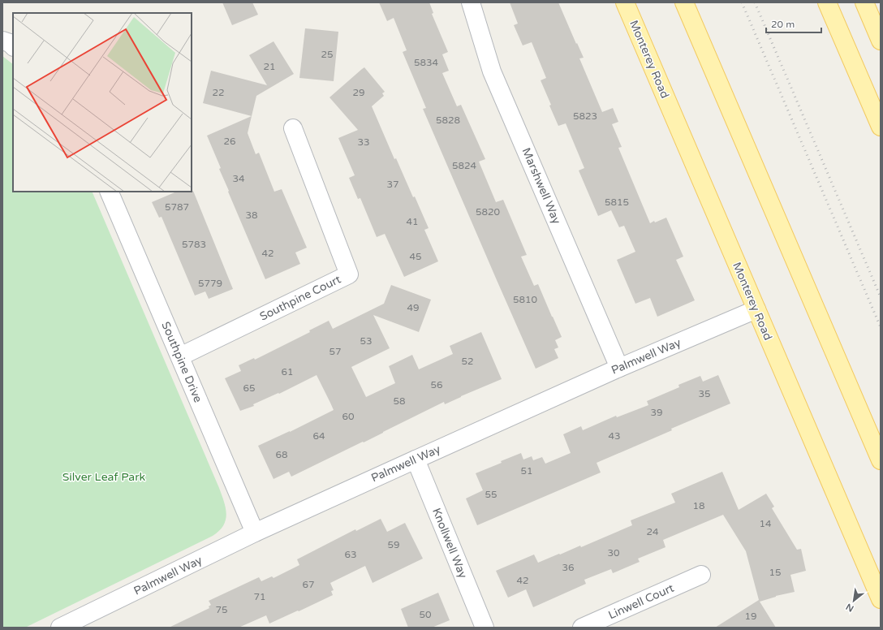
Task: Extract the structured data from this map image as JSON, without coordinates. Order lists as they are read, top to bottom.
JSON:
{
  "streets": {
    "main road": ["Monterey Road"],
    "street": [
      "Marshwell Way",
      "Southpine Court",
      "Palmwell Way",
      "Southpine Drive",
      "Knollwell Way",
      "Linwell Court"
    ]
  },
  "crossings": [
    ["Monterey Road", "Palmwell Way"],
    ["Marshwell Way", "Palmwell Way"],
    ["Southpine Court", "Southpine Drive"],
    ["Palmwell Way", "Southpine Drive"],
    ["Palmwell Way", "Knollwell Way"]
  ],
  "parks": ["Silver Leaf Park"],
  "house_numbers": [
    "25",
    "5834",
    "21",
    "22",
    "29",
    "5823",
    "5828",
    "26",
    "33",
    "5824",
    "34",
    "37",
    "5815",
    "5787",
    "5820",
    "38",
    "41",
    "5783",
    "42",
    "45",
    "5779",
    "5810",
    "49",
    "53",
    "57",
    "52",
    "61",
    "56",
    "65",
    "35",
    "58",
    "39",
    "60",
    "64",
    "43",
    "68",
    "51",
    "55",
    "18",
    "14",
    "24",
    "59",
    "30",
    "63",
    "36",
    "15",
    "42",
    "67",
    "71",
    "75",
    "50",
    "19"
  ],
  "scale_bar": "20 m",
  "north": "bottom left"
}
